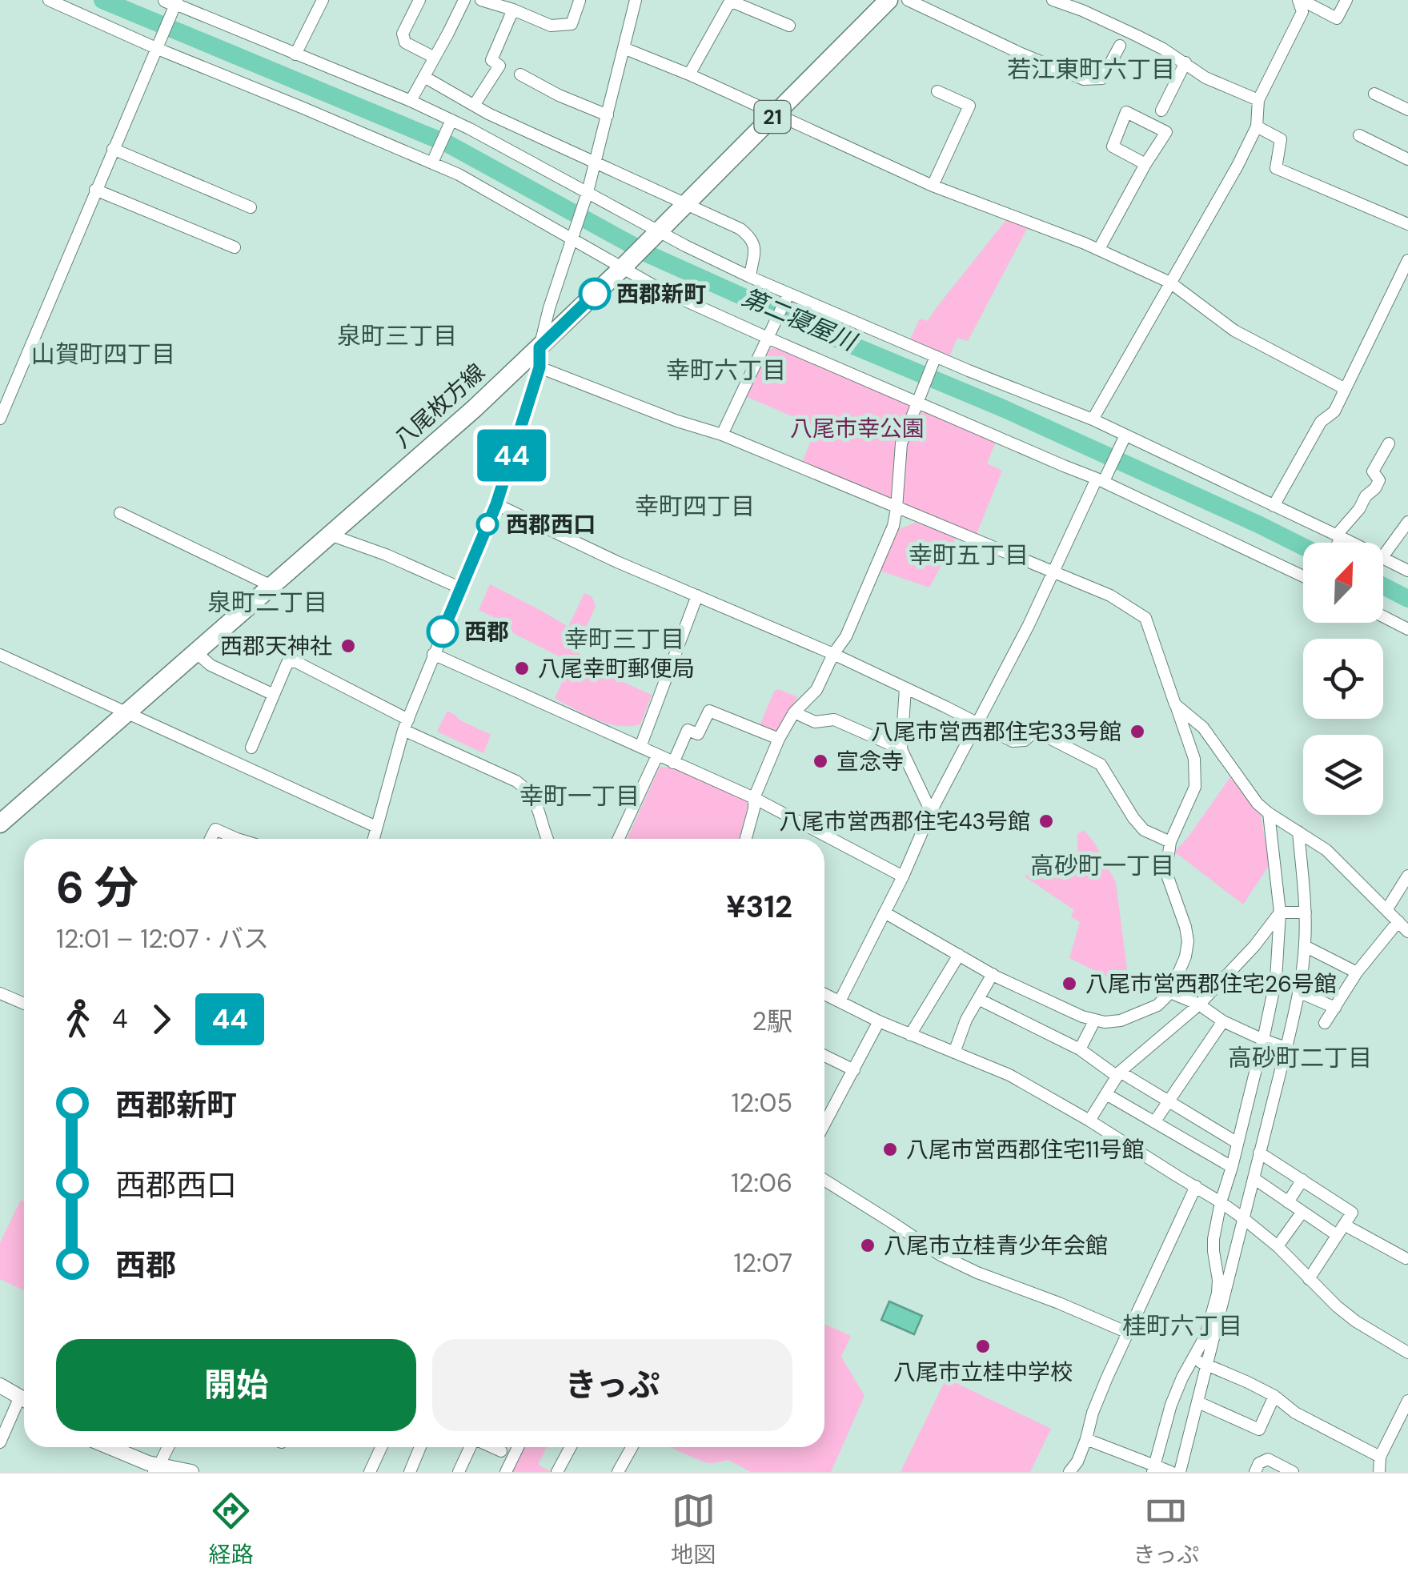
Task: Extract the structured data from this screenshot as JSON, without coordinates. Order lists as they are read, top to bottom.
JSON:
{
  "streets": {
    "main road": ["21", "八尾枚方線"]
  },
  "districts": [
    "若江東町六丁目",
    "泉町三丁目",
    "山賀町四丁目",
    "幸町六丁目",
    "幸町四丁目",
    "幸町五丁目",
    "泉町二丁目",
    "幸町三丁目",
    "幸町一丁目",
    "高砂町一丁目",
    "高砂町二丁目",
    "桂町六丁目"
  ],
  "water": ["第二寝屋川"],
  "parks": ["八尾市幸公園"],
  "places": [
    "西郡新町",
    "西郡西口",
    "西郡",
    "西郡天神社",
    "八尾幸町郵便局",
    "八尾市営西郡住宅33号館",
    "宣念寺",
    "八尾市営西郡住宅43号館",
    "八尾市営西郡住宅26号館",
    "八尾市営西郡住宅11号館",
    "八尾市立桂青少年会館",
    "八尾市立桂中学校"
  ],
  "lines": ["bus line 44"],
  "north": "top right",
  "page": {
    "on_map": "44",
    "heading": ["6 分", "12:01 – 12:07 · バス", "¥312"],
    "legs": ["4", "44", "2駅"],
    "list": [
      {
        "name": "西郡新町",
        "value": "12:05"
      },
      {
        "name": "西郡西口",
        "value": "12:06"
      },
      {
        "name": "西郡",
        "value": "12:07"
      }
    ],
    "buttons": ["開始", "きっぷ"],
    "tabs": ["経路", "地図", "きっぷ"]
  }
}
